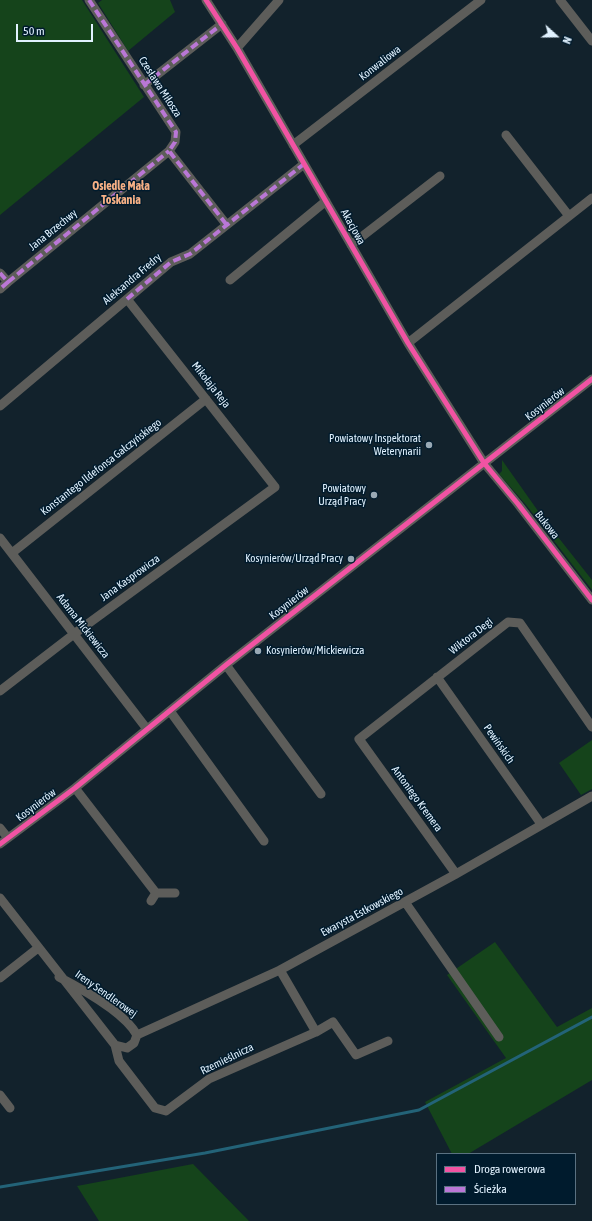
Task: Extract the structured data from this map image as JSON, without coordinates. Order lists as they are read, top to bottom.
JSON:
{
  "streets": {
    "street": [
      "Konwaliowa",
      "Czesława Miłosza",
      "Akacjowa",
      "Jana Brzechwy",
      "Aleksandra Fredry",
      "Mikołaja Reja",
      "Kosynierów",
      "Konstantego Ildefonsa Gałczyńskiego",
      "Bukowa",
      "Jana Kasprowicza",
      "Adama Mickiewicza",
      "Wiktora Degi",
      "Pewińskich",
      "Antoniego Kremera",
      "Ewarysta Estkowskiego",
      "Ireny Sendlerowej",
      "Rzemieślnicza"
    ]
  },
  "crossings": [
    ["Konwaliowa", "Akacjowa"],
    ["Czesława Miłosza", "Jana Brzechwy"],
    ["Akacjowa", "Aleksandra Fredry"],
    ["Akacjowa", "Kosynierów"],
    ["Akacjowa", "Bukowa"],
    ["Aleksandra Fredry", "Mikołaja Reja"],
    ["Mikołaja Reja", "Konstantego Ildefonsa Gałczyńskiego"],
    ["Mikołaja Reja", "Jana Kasprowicza"],
    ["Kosynierów", "Bukowa"],
    ["Kosynierów", "Adama Mickiewicza"],
    ["Konstantego Ildefonsa Gałczyńskiego", "Adama Mickiewicza"],
    ["Jana Kasprowicza", "Adama Mickiewicza"],
    ["Wiktora Degi", "Pewińskich"],
    ["Wiktora Degi", "Antoniego Kremera"],
    ["Pewińskich", "Ewarysta Estkowskiego"],
    ["Antoniego Kremera", "Ewarysta Estkowskiego"],
    ["Ewarysta Estkowskiego", "Ireny Sendlerowej"],
    ["Ireny Sendlerowej", "Rzemieślnicza"]
  ],
  "districts": ["Osiedle Mała Toskania"],
  "places": [
    "Powiatowy Inspektorat Weterynarii",
    "Powiatowy Urząd Pracy",
    "Kosynierów/Urząd Pracy",
    "Kosynierów/Mickiewicza"
  ],
  "legend": ["Droga rowerowa", "Ścieżka"],
  "scale_bar": "50 m",
  "north": "right"
}
